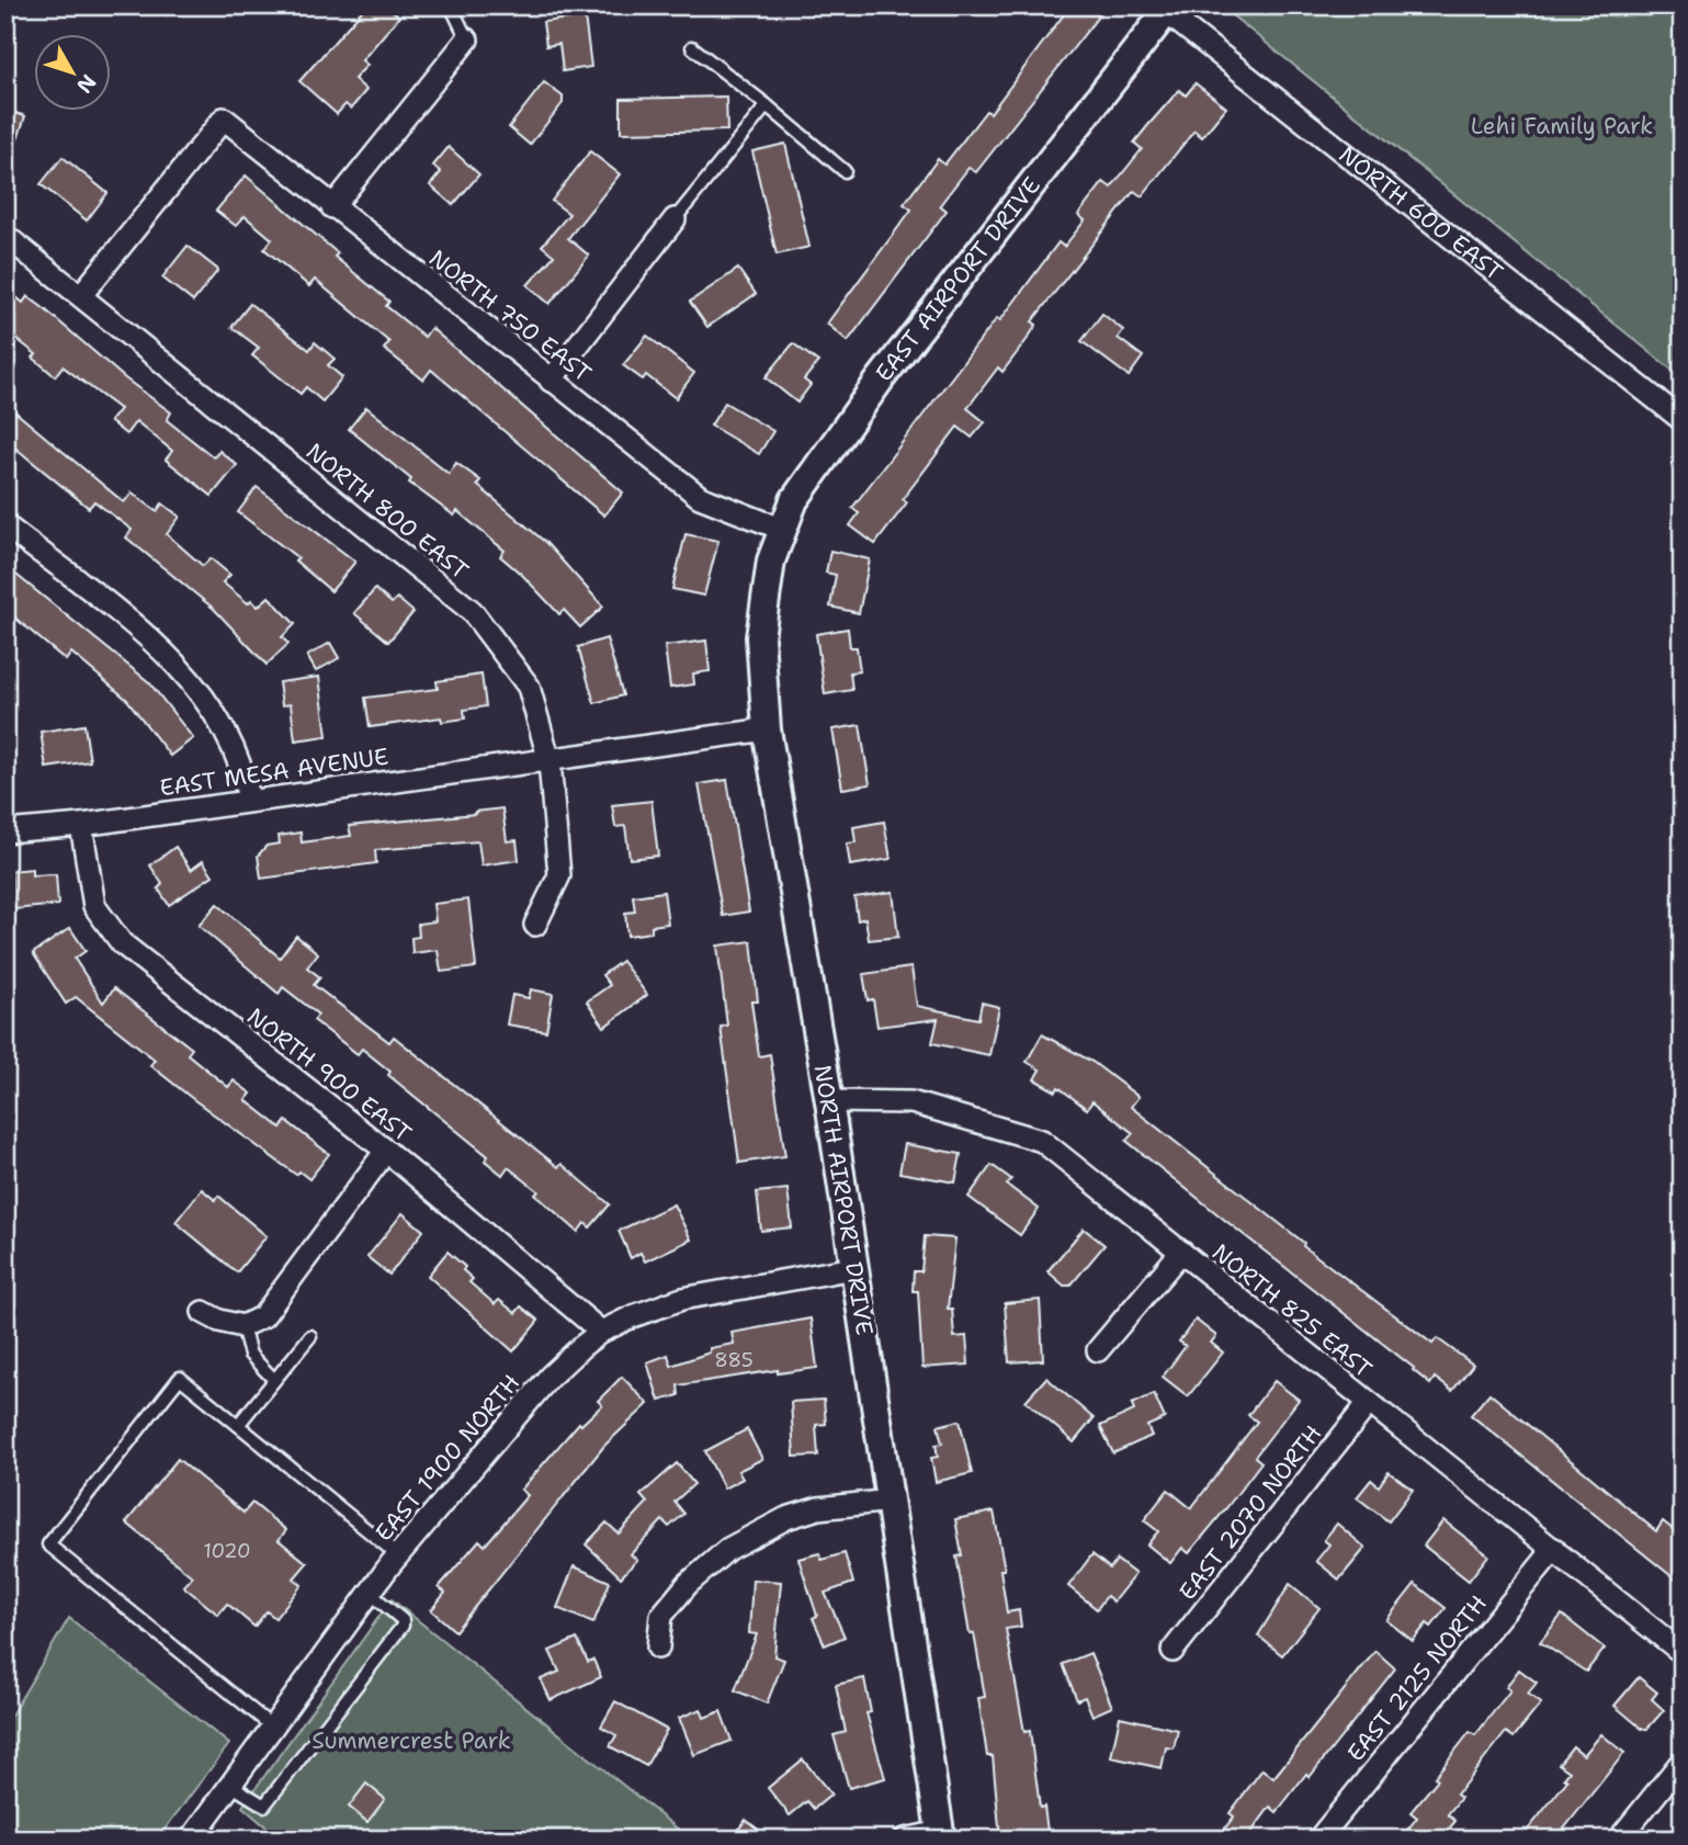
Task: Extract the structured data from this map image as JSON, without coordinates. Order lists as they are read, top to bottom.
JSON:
{
  "streets": {
    "street": [
      "NORTH 600 EAST",
      "EAST AIRPORT DRIVE",
      "NORTH 750 EAST",
      "NORTH 800 EAST",
      "EAST MESA AVENUE",
      "NORTH 900 EAST",
      "NORTH AIRPORT DRIVE",
      "NORTH 825 EAST",
      "EAST 1900 NORTH",
      "EAST 2070 NORTH",
      "EAST 2125 NORTH"
    ]
  },
  "crossings": [
    ["NORTH 600 EAST", "EAST AIRPORT DRIVE"],
    ["EAST AIRPORT DRIVE", "NORTH 750 EAST"],
    ["EAST AIRPORT DRIVE", "NORTH AIRPORT DRIVE"],
    ["NORTH 750 EAST", "NORTH 800 EAST"],
    ["NORTH 800 EAST", "EAST MESA AVENUE"],
    ["EAST MESA AVENUE", "NORTH 900 EAST"],
    ["EAST MESA AVENUE", "NORTH AIRPORT DRIVE"],
    ["NORTH 900 EAST", "EAST 1900 NORTH"],
    ["NORTH AIRPORT DRIVE", "NORTH 825 EAST"],
    ["NORTH AIRPORT DRIVE", "EAST 1900 NORTH"],
    ["NORTH 825 EAST", "EAST 2070 NORTH"],
    ["NORTH 825 EAST", "EAST 2125 NORTH"]
  ],
  "parks": ["Lehi Family Park", "Summercrest Park"],
  "house_numbers": ["885", "1020"],
  "north": "bottom right"
}
